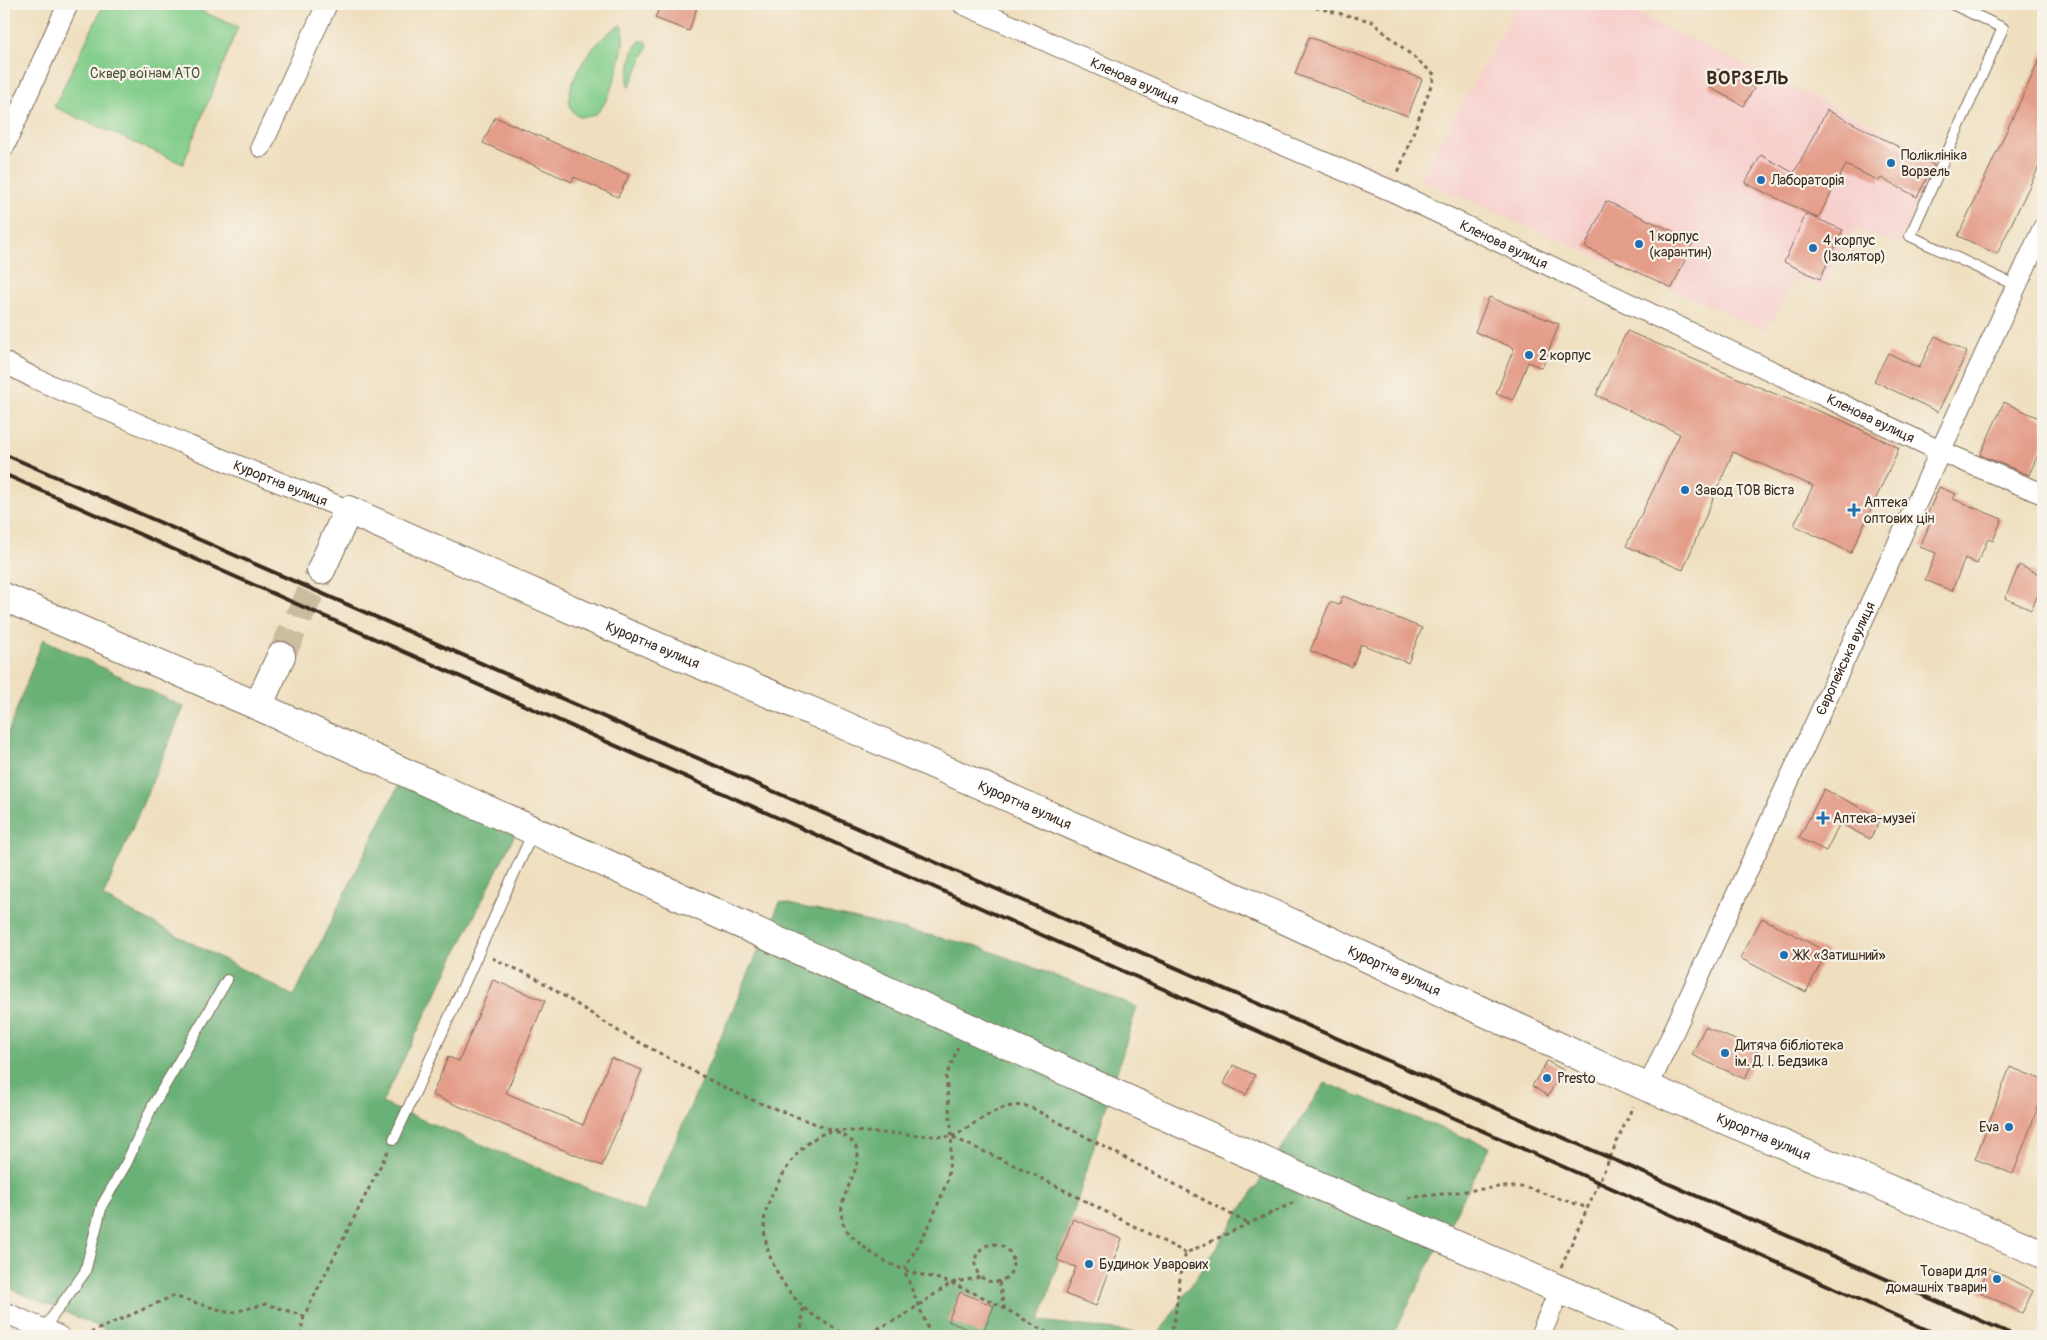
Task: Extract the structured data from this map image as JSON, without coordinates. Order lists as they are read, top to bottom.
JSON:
{
  "streets": {
    "street": ["Кленова вулиця", "Курортна вулиця", "Європейська вулиця"]
  },
  "crossings": [
    ["Кленова вулиця", "Європейська вулиця"],
    ["Курортна вулиця", "Європейська вулиця"]
  ],
  "districts": ["ВОРЗЕЛЬ"],
  "parks": ["Сквер воїнам АТО"],
  "places": {
    "other": [
      "Поліклініка Ворзель",
      "Лабораторія",
      "1 корпус (карантин)",
      "4 корпус (Ізолятор)",
      "2 корпус",
      "Завод ТОВ Віста",
      "ЖК «Затишний»",
      "Дитяча бібліотека ім. Д. І. Бедзика",
      "Presto",
      "Eva",
      "Будинок Уварових",
      "Товари для домашніх тварин"
    ],
    "health": ["Аптека оптових цін", "Аптека-музеї"]
  }
}
